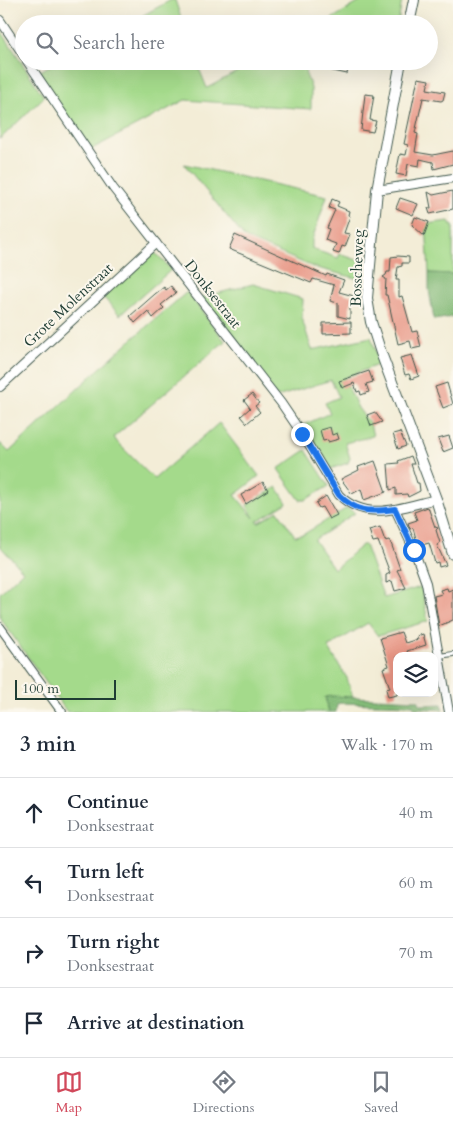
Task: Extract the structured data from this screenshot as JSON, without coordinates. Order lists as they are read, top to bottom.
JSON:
{
  "streets": {
    "street": ["Bosscheweg", "Donksestraat", "Grote Molenstraat"]
  },
  "crossings": [
    ["Bosscheweg", "Donksestraat"],
    ["Donksestraat", "Grote Molenstraat"]
  ],
  "scale_bar": "100 m",
  "page": {
    "search": "Search here",
    "scale": "100 m",
    "heading": ["3 min", "Walk · 170 m"],
    "list": [
      ["Continue", "Donksestraat", "40 m"],
      ["Turn left", "Donksestraat", "60 m"],
      ["Turn right", "Donksestraat", "70 m"],
      "Arrive at destination"
    ],
    "nav": ["Map", "Directions", "Saved"]
  }
}
